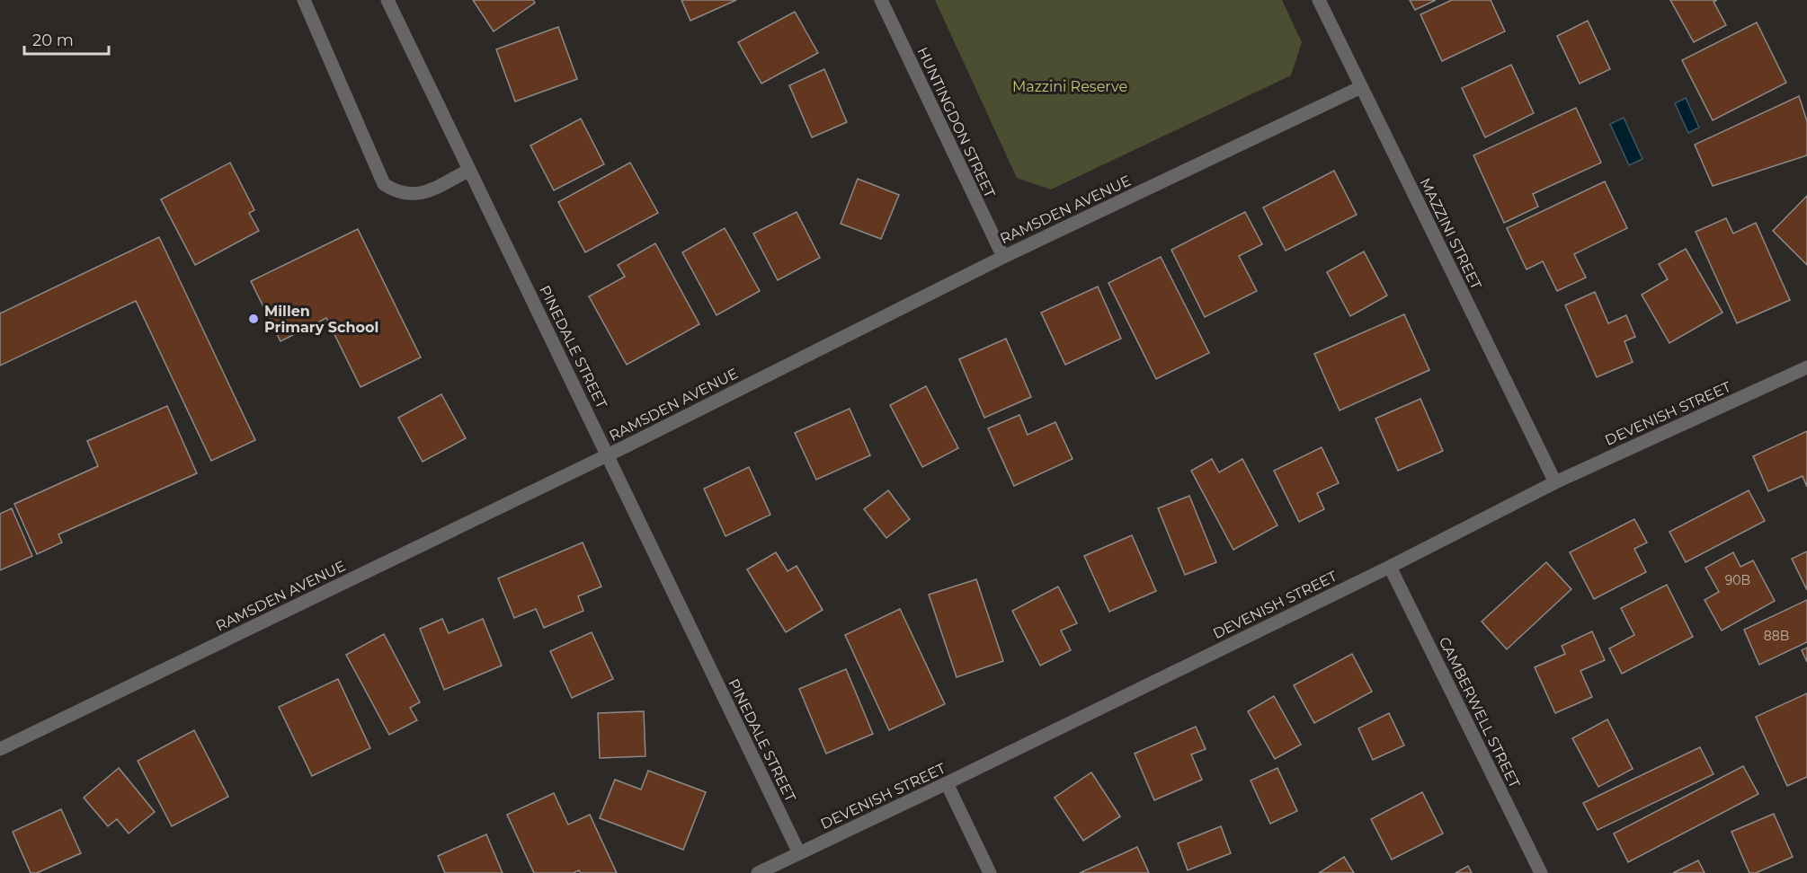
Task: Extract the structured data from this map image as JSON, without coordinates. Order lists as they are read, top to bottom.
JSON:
{
  "streets": {
    "street": [
      "HUNTINGDON STREET",
      "RAMSDEN AVENUE",
      "MAZZINI STREET",
      "PINEDALE STREET",
      "DEVENISH STREET",
      "CAMBERWELL STREET"
    ]
  },
  "crossings": [
    ["HUNTINGDON STREET", "RAMSDEN AVENUE"],
    ["RAMSDEN AVENUE", "MAZZINI STREET"],
    ["RAMSDEN AVENUE", "PINEDALE STREET"],
    ["MAZZINI STREET", "DEVENISH STREET"],
    ["PINEDALE STREET", "DEVENISH STREET"],
    ["DEVENISH STREET", "CAMBERWELL STREET"]
  ],
  "parks": ["Mazzini Reserve"],
  "places": ["Millen Primary School"],
  "house_numbers": ["90B", "88B"],
  "scale_bar": "20 m"
}
